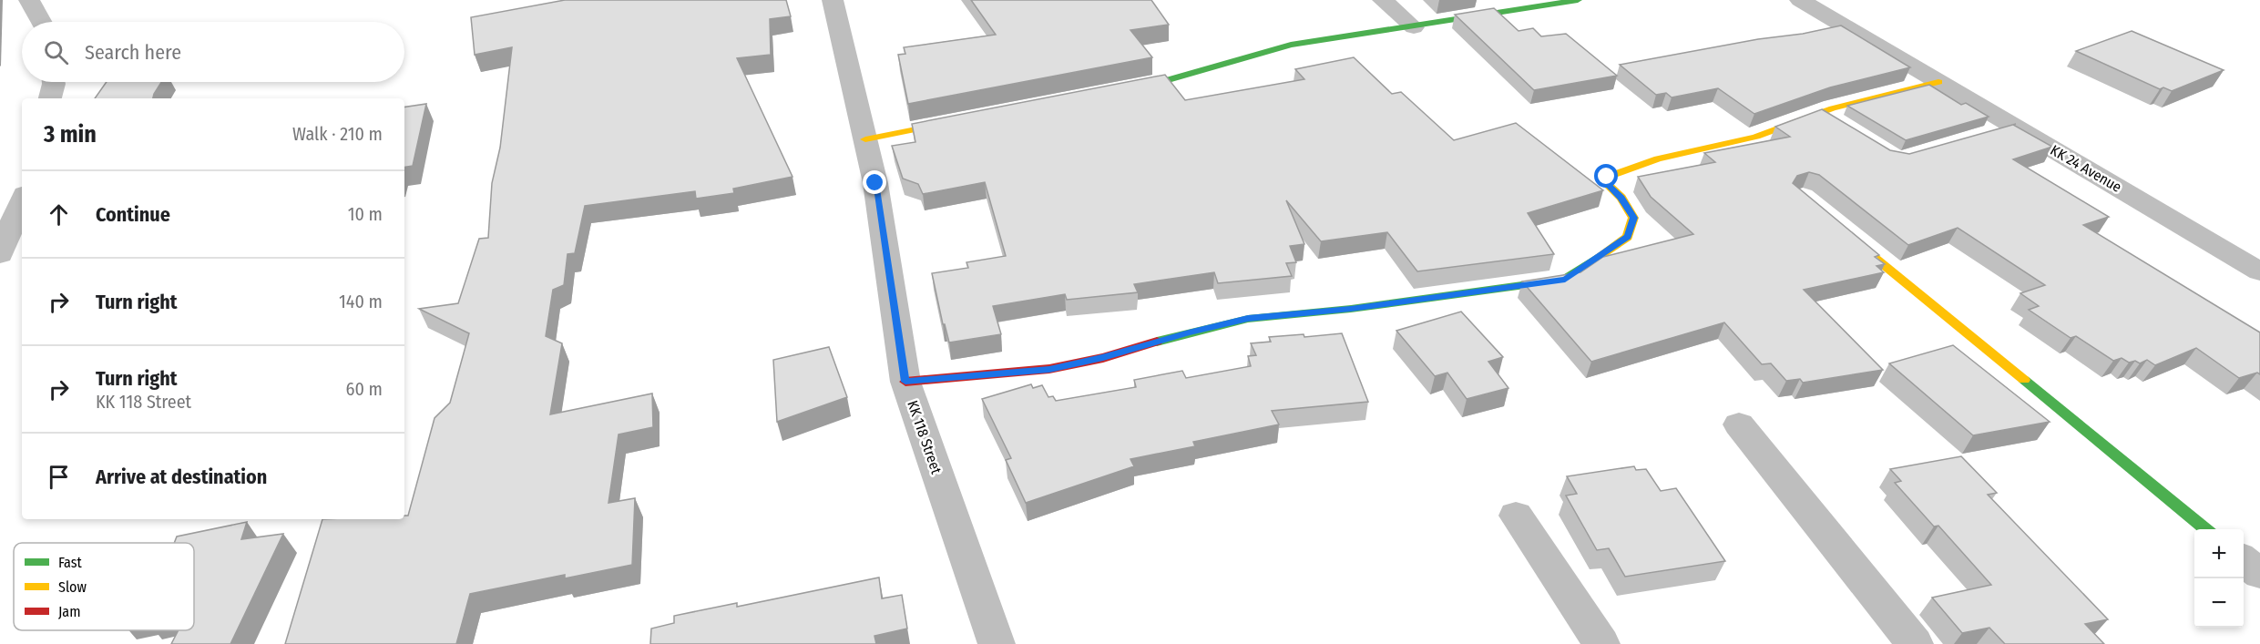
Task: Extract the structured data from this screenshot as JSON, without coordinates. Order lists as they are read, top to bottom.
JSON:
{
  "streets": {
    "street": ["KK 24 Avenue", "KK 118 Street"]
  },
  "legend": ["Fast", "Slow", "Jam"],
  "page": {
    "search": "Search here",
    "heading": ["3 min", "Walk · 210 m"],
    "list": [
      ["Continue", "10 m"],
      ["Turn right", "140 m"],
      ["Turn right", "KK 118 Street", "60 m"],
      "Arrive at destination"
    ],
    "map_buttons": ["+", "−"]
  }
}
